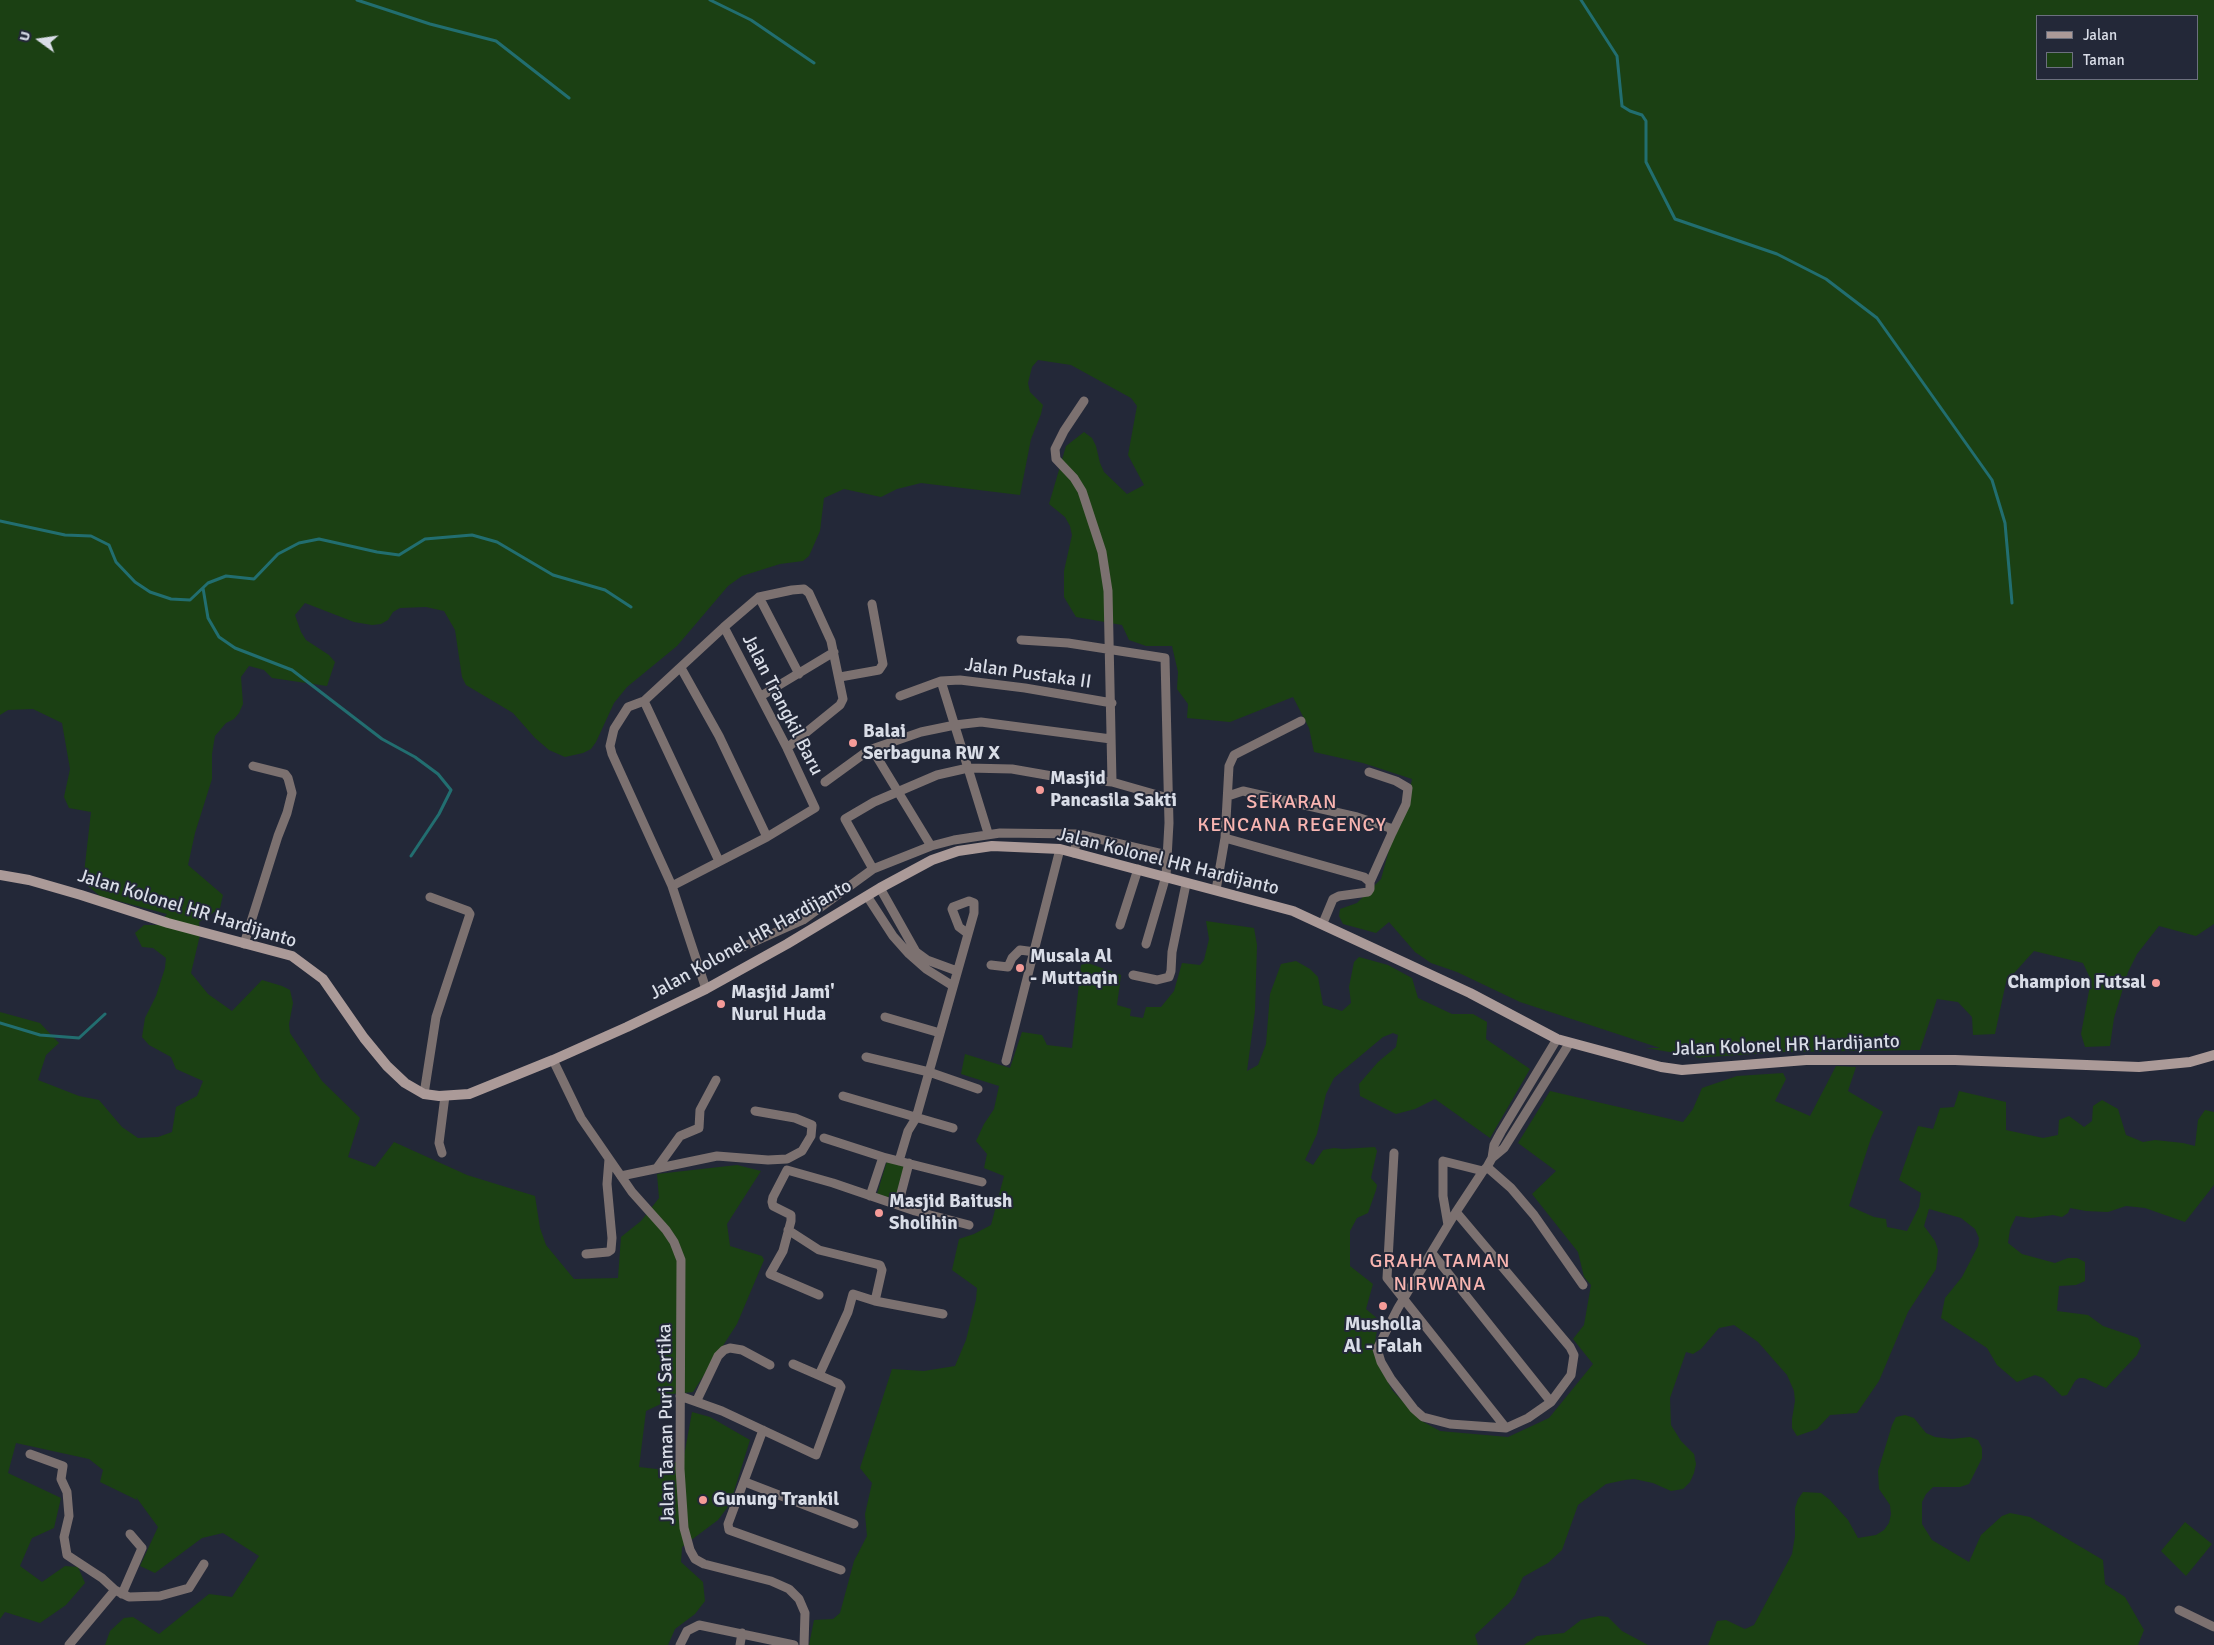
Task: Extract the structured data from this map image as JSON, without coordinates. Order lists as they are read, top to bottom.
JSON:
{
  "streets": {
    "main road": ["Jalan Kolonel HR Hardijanto"],
    "street": ["Jalan Pustaka II", "Jalan Trangkil Baru", "Jalan Taman Puri Sartika"]
  },
  "crossings": [
    ["Jalan Trangkil Baru", "Jalan Kolonel HR Hardijanto"],
    ["Jalan Kolonel HR Hardijanto", "Jalan Taman Puri Sartika"]
  ],
  "districts": ["SEKARAN KENCANA REGENCY", "GRAHA TAMAN NIRWANA"],
  "places": [
    "Balai Serbaguna RW X",
    "Masjid Pancasila Sakti",
    "Musala Al - Muttaqin",
    "Champion Futsal",
    "Masjid Jami' Nurul Huda",
    "Masjid Baitush Sholihin",
    "Musholla Al - Falah",
    "Gunung Trankil"
  ],
  "legend": ["Jalan", "Taman"],
  "north": "left"
}
